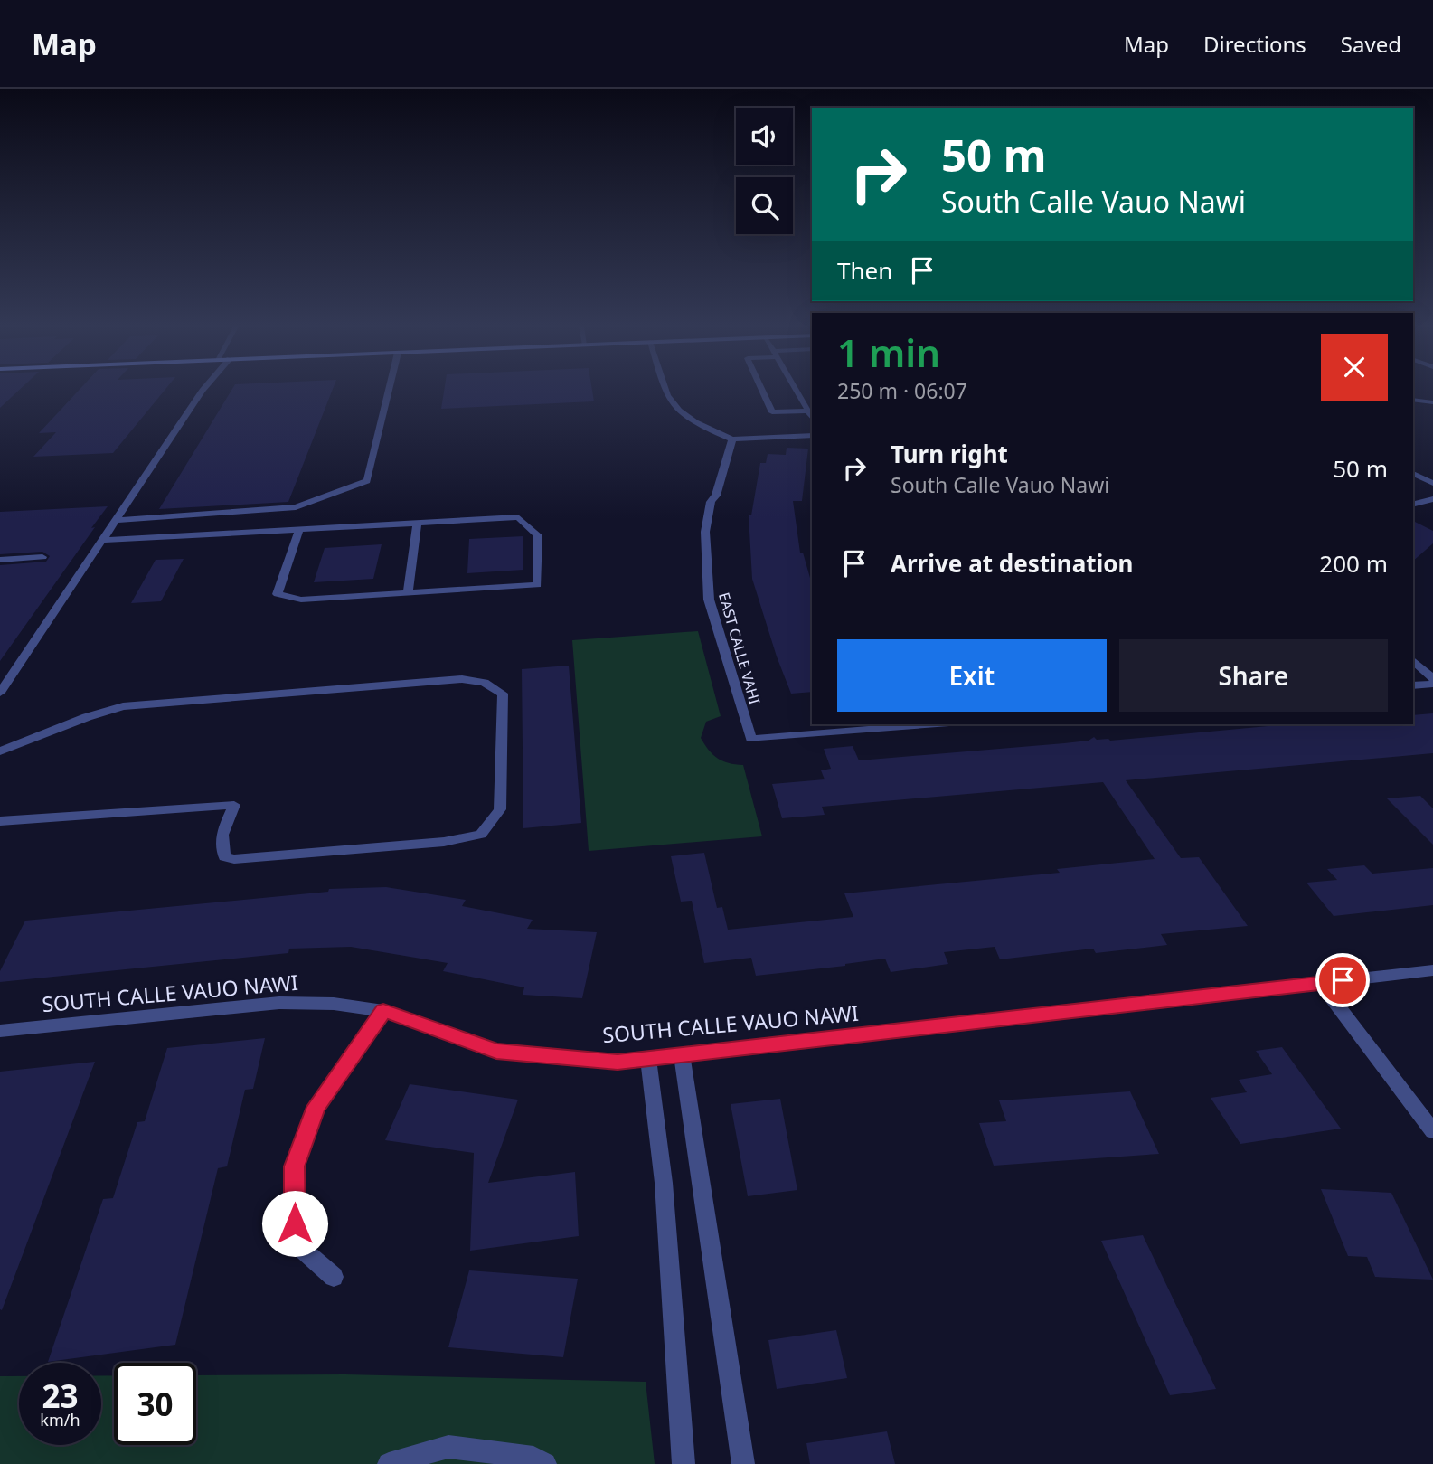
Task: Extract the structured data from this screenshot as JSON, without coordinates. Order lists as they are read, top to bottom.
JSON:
{
  "streets": {
    "street": ["EAST CALLE VAHI", "SOUTH CALLE VAUO NAWI"]
  },
  "page": {
    "header": "Map",
    "nav": ["Map", "Directions", "Saved"],
    "turn": ["50 m", "South Calle Vauo Nawi"],
    "then": "Then",
    "heading": ["1 min", "250 m · 06:07"],
    "list": [
      {
        "name": "Turn right",
        "note": "South Calle Vauo Nawi",
        "value": "50 m"
      },
      {
        "name": "Arrive at destination",
        "value": "200 m"
      }
    ],
    "buttons": ["Exit", "Share"],
    "speed": "23 km/h",
    "limit": "30"
  }
}
